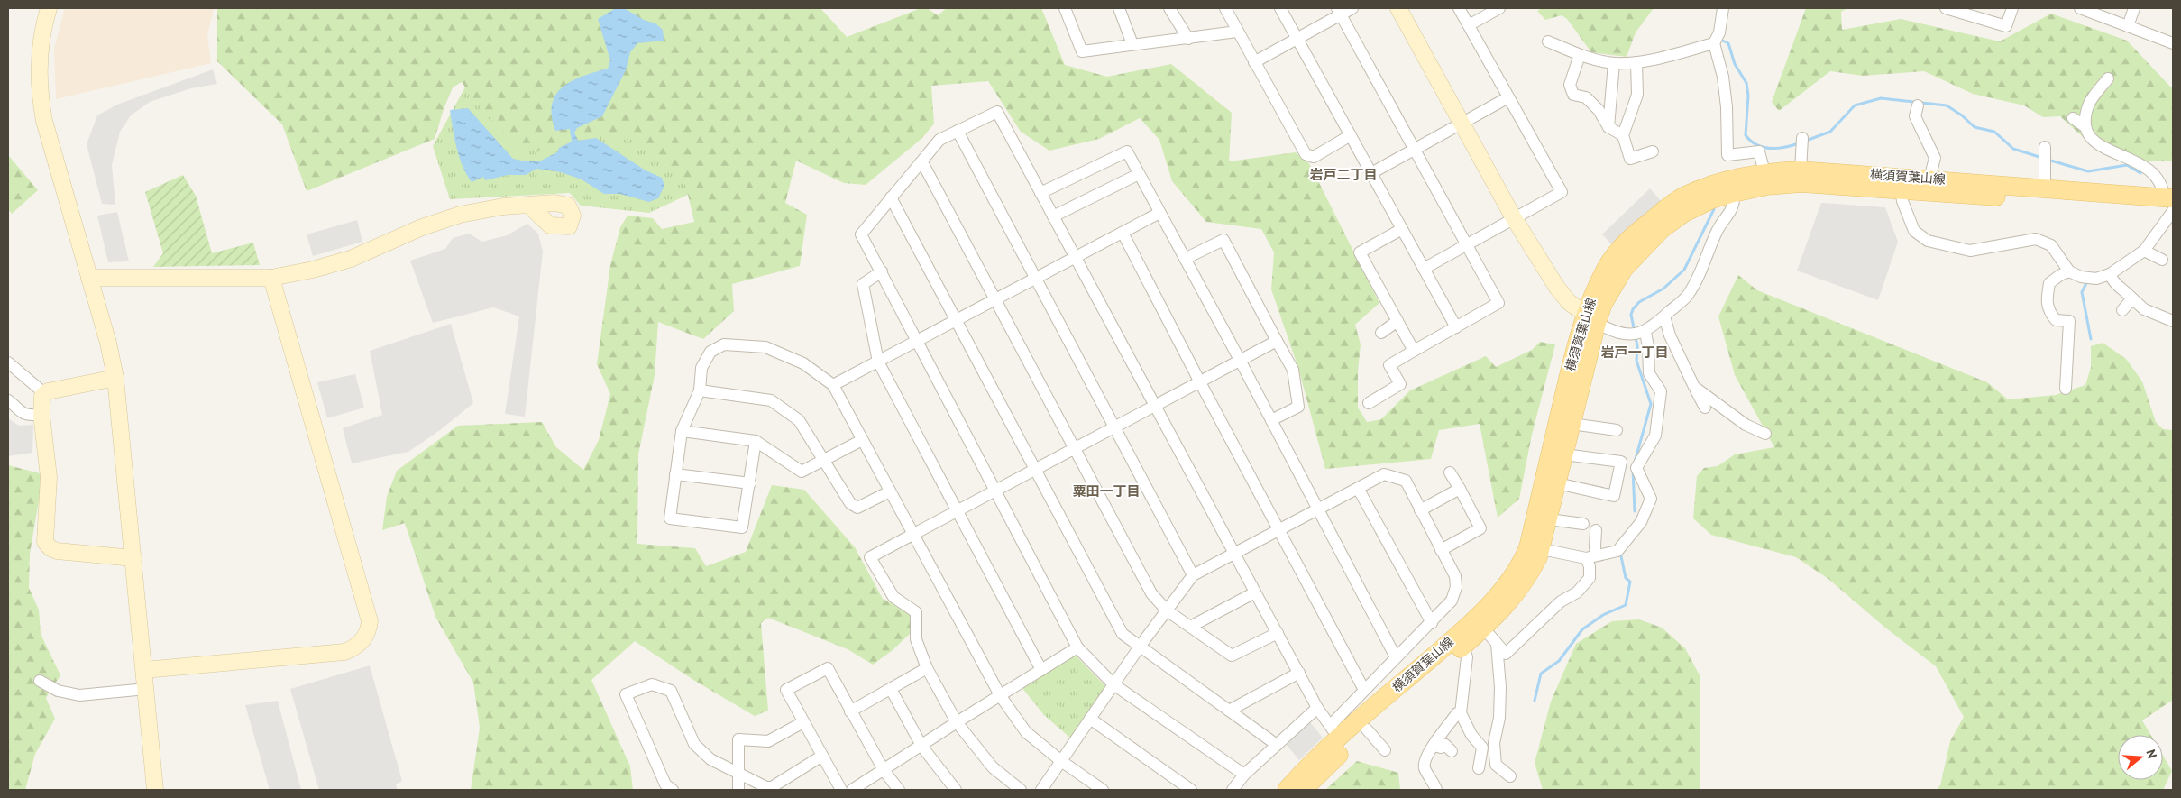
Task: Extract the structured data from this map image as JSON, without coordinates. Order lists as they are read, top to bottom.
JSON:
{
  "streets": {
    "main road": ["横須賀葉山線"]
  },
  "districts": ["岩戸二丁目", "岩戸一丁目", "粟田一丁目"],
  "north": "right"
}
